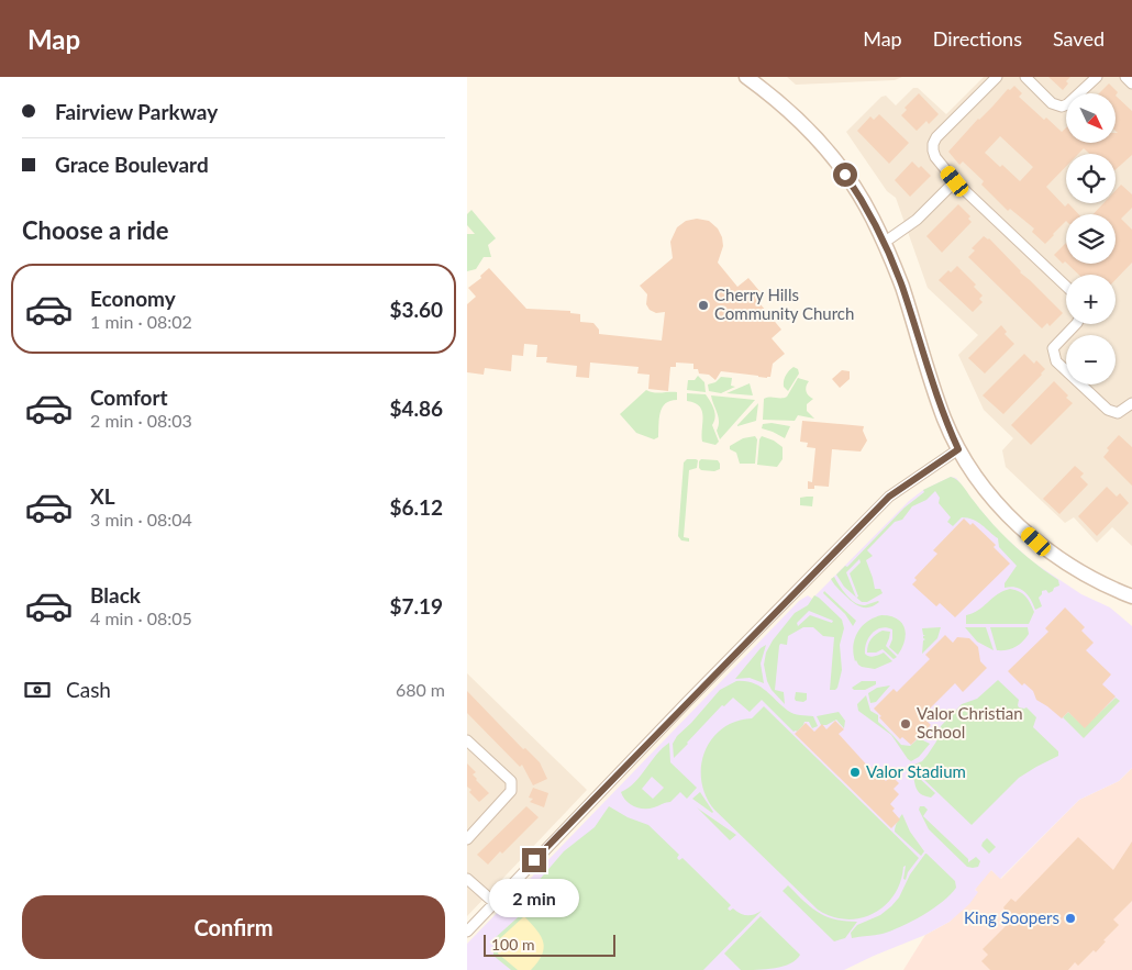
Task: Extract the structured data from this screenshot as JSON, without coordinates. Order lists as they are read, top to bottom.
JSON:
{
  "places": [
    "Cherry Hills Community Church",
    "Valor Christian School",
    "Valor Stadium",
    "King Soopers"
  ],
  "scale_bar": "100 m",
  "north": "bottom right",
  "page": {
    "header": "Map",
    "nav": ["Map", "Directions", "Saved"],
    "banner": ["Fairview Parkway", "Grace Boulevard"],
    "map_buttons": ["+", "−"],
    "heading": "Choose a ride",
    "list": [
      {
        "name": "Economy",
        "note": "1 min · 08:02",
        "value": "$3.60"
      },
      {
        "name": "Comfort",
        "note": "2 min · 08:03",
        "value": "$4.86"
      },
      {
        "name": "XL",
        "note": "3 min · 08:04",
        "value": "$6.12"
      },
      {
        "name": "Black",
        "note": "4 min · 08:05",
        "value": "$7.19"
      }
    ],
    "pay": ["Cash", "680 m"],
    "bubble": "2 min",
    "buttons": "Confirm",
    "scale": "100 m"
  }
}
